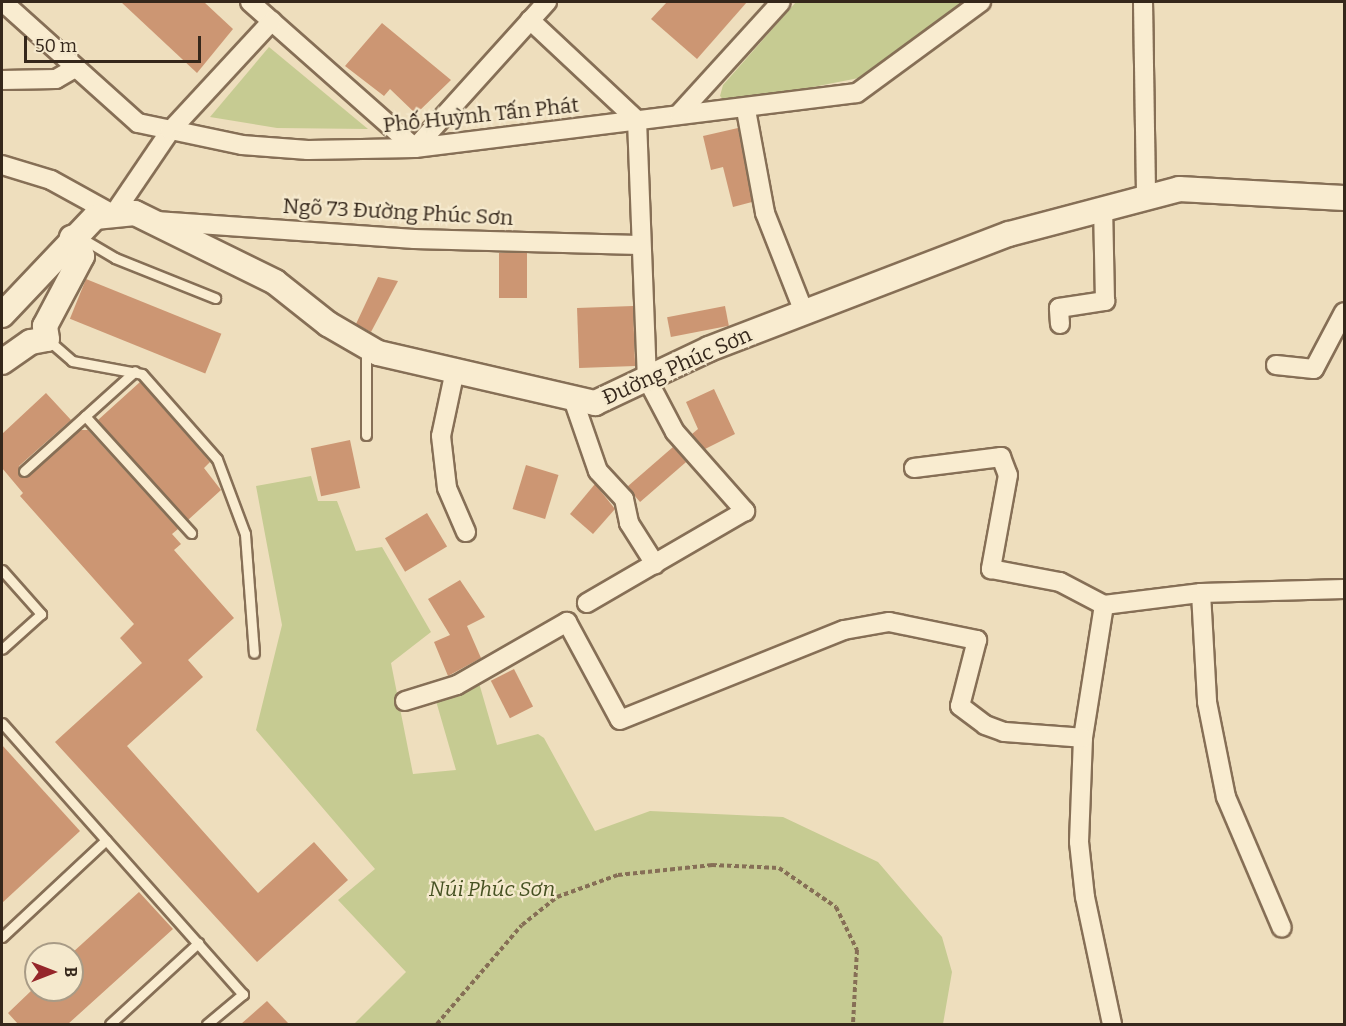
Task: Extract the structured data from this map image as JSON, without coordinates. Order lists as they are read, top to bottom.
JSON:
{
  "streets": {
    "street": ["Phố Huỳnh Tấn Phát", "Ngõ 73 Đường Phúc Sơn", "Đường Phúc Sơn"]
  },
  "crossings": [
    ["Ngõ 73 Đường Phúc Sơn", "Đường Phúc Sơn"]
  ],
  "parks": ["Núi Phúc Sơn"],
  "scale_bar": "50 m",
  "north": "right"
}
